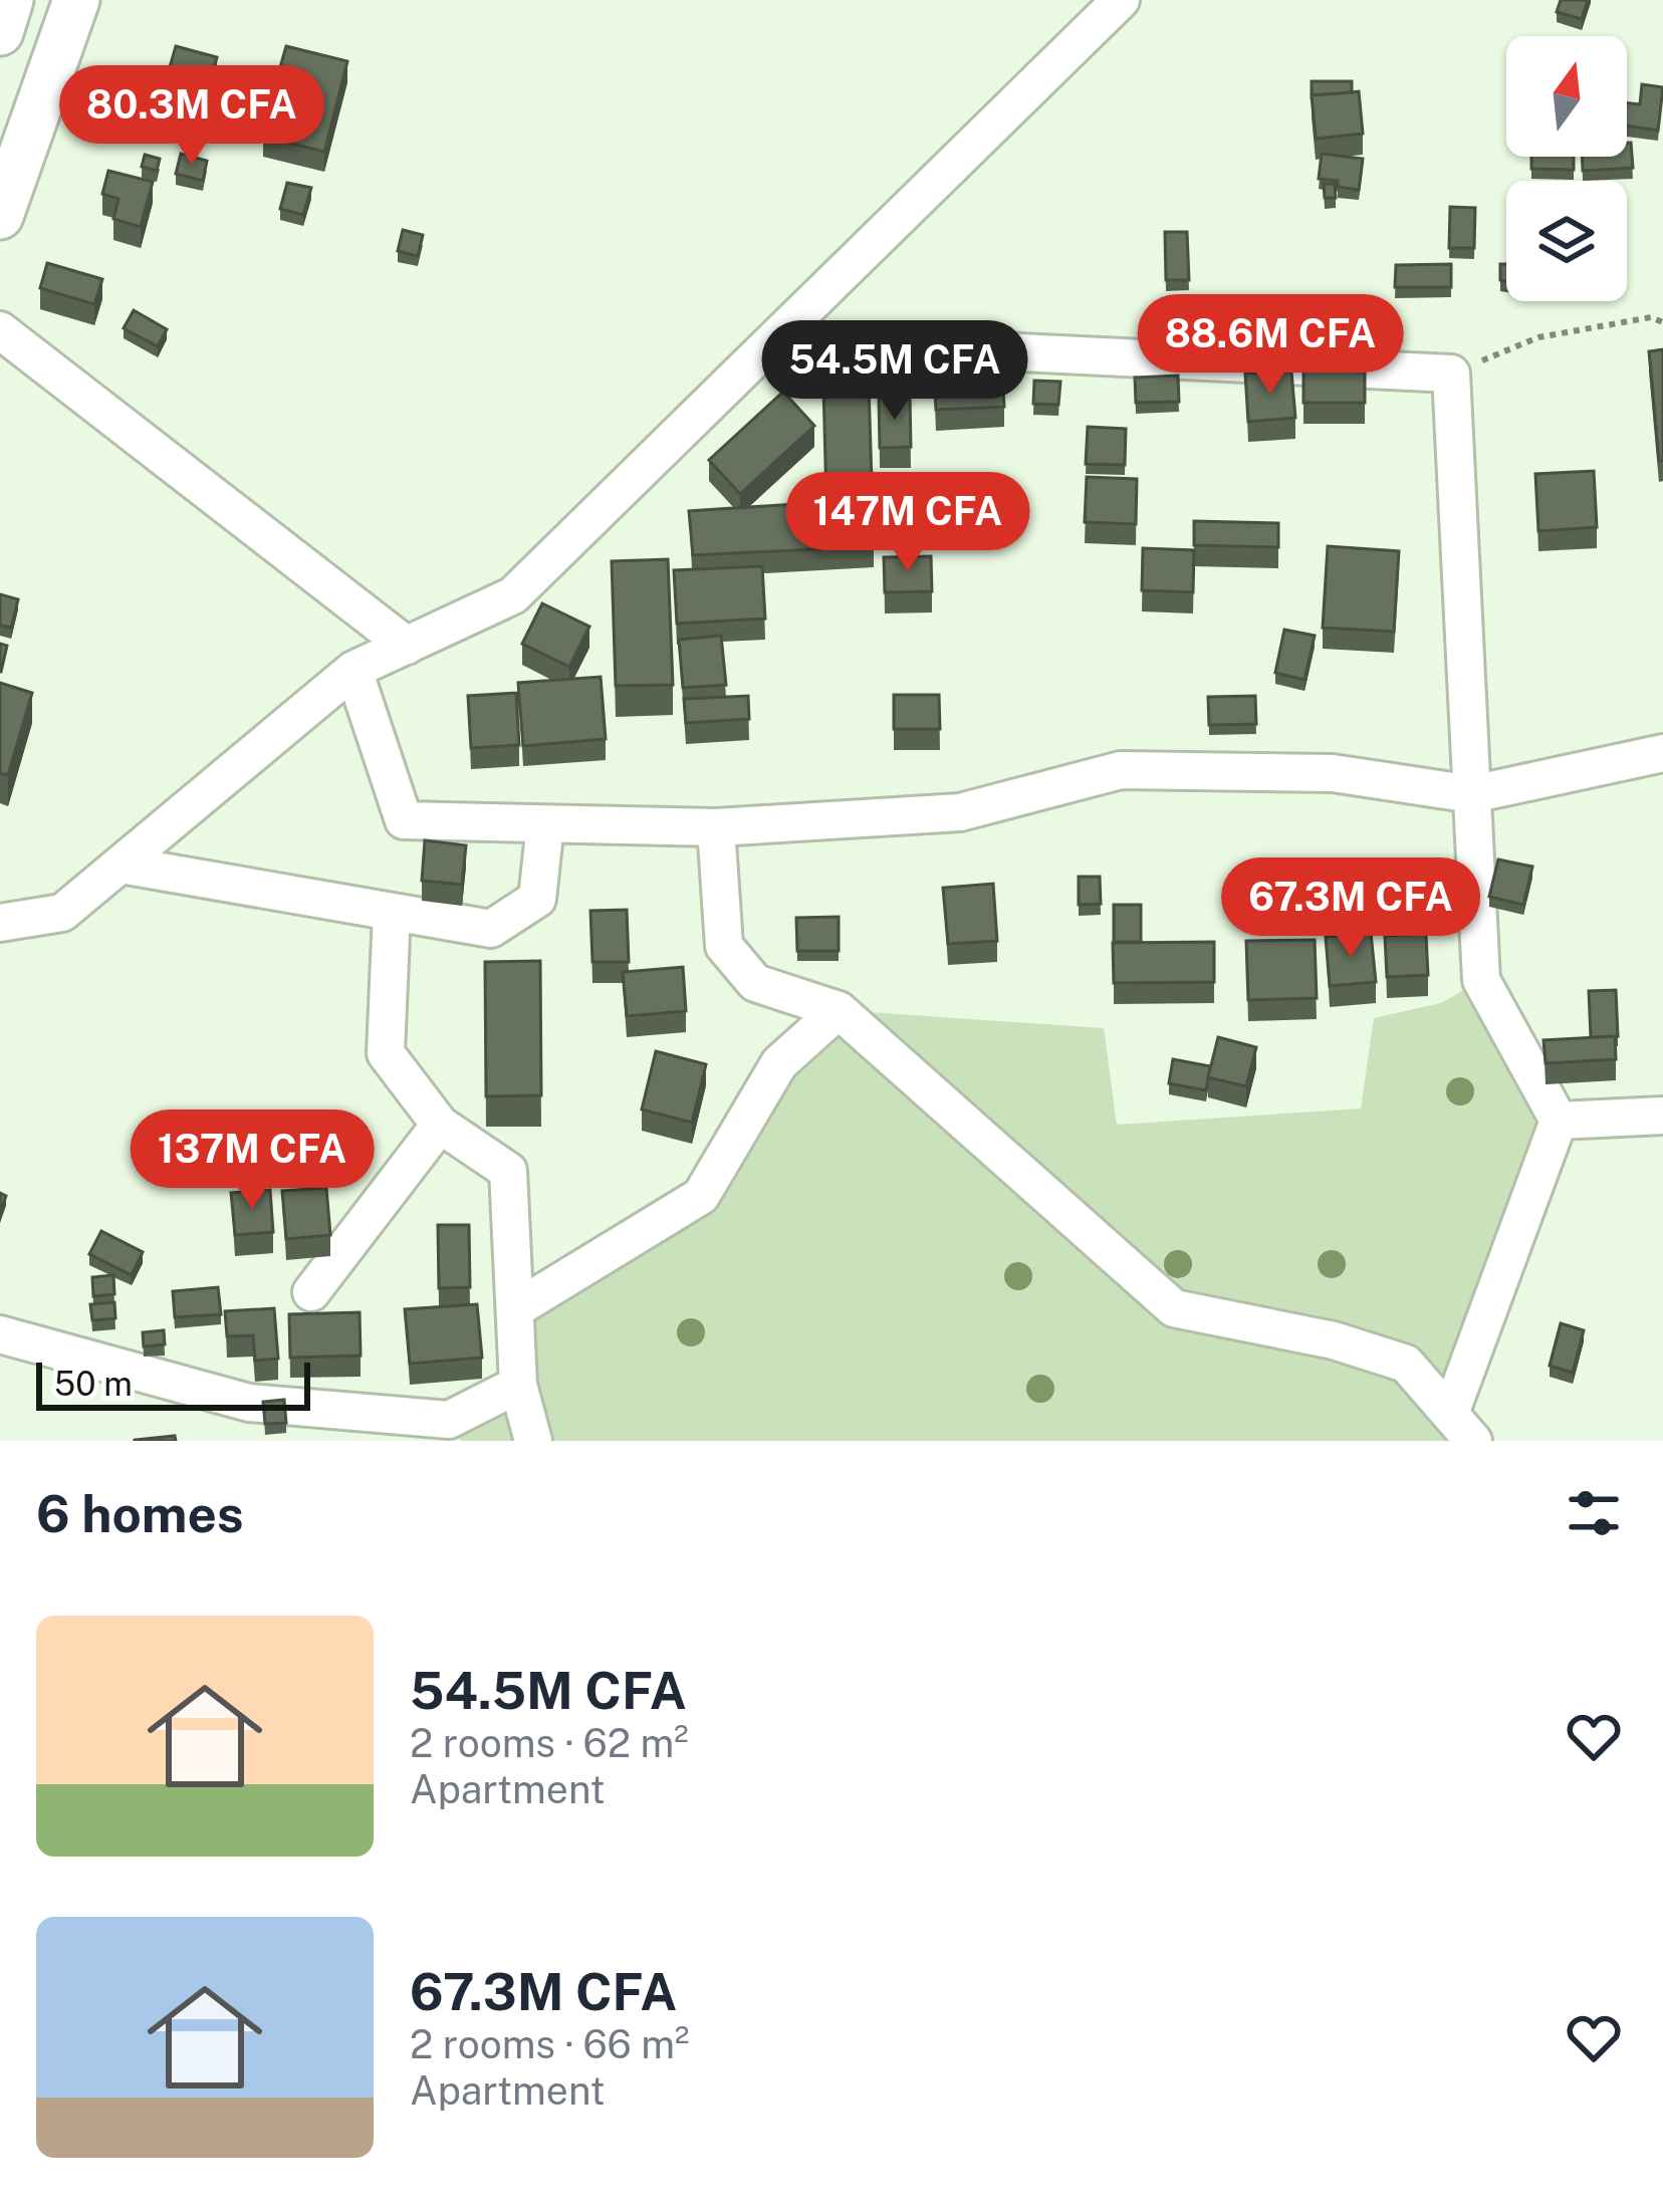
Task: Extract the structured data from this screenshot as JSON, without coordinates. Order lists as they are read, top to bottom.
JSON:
{
  "scale_bar": "50 m",
  "north": "top",
  "page": {
    "price": [
      "80.3M CFA",
      "88.6M CFA",
      "54.5M CFA",
      "147M CFA",
      "67.3M CFA",
      "137M CFA"
    ],
    "scale": "50 m",
    "heading": "6 homes",
    "list": [
      {
        "name": "54.5M CFA",
        "note": "2 rooms · 62 m² · Apartment"
      },
      {
        "name": "67.3M CFA",
        "note": "2 rooms · 66 m² · Apartment"
      }
    ]
  }
}
